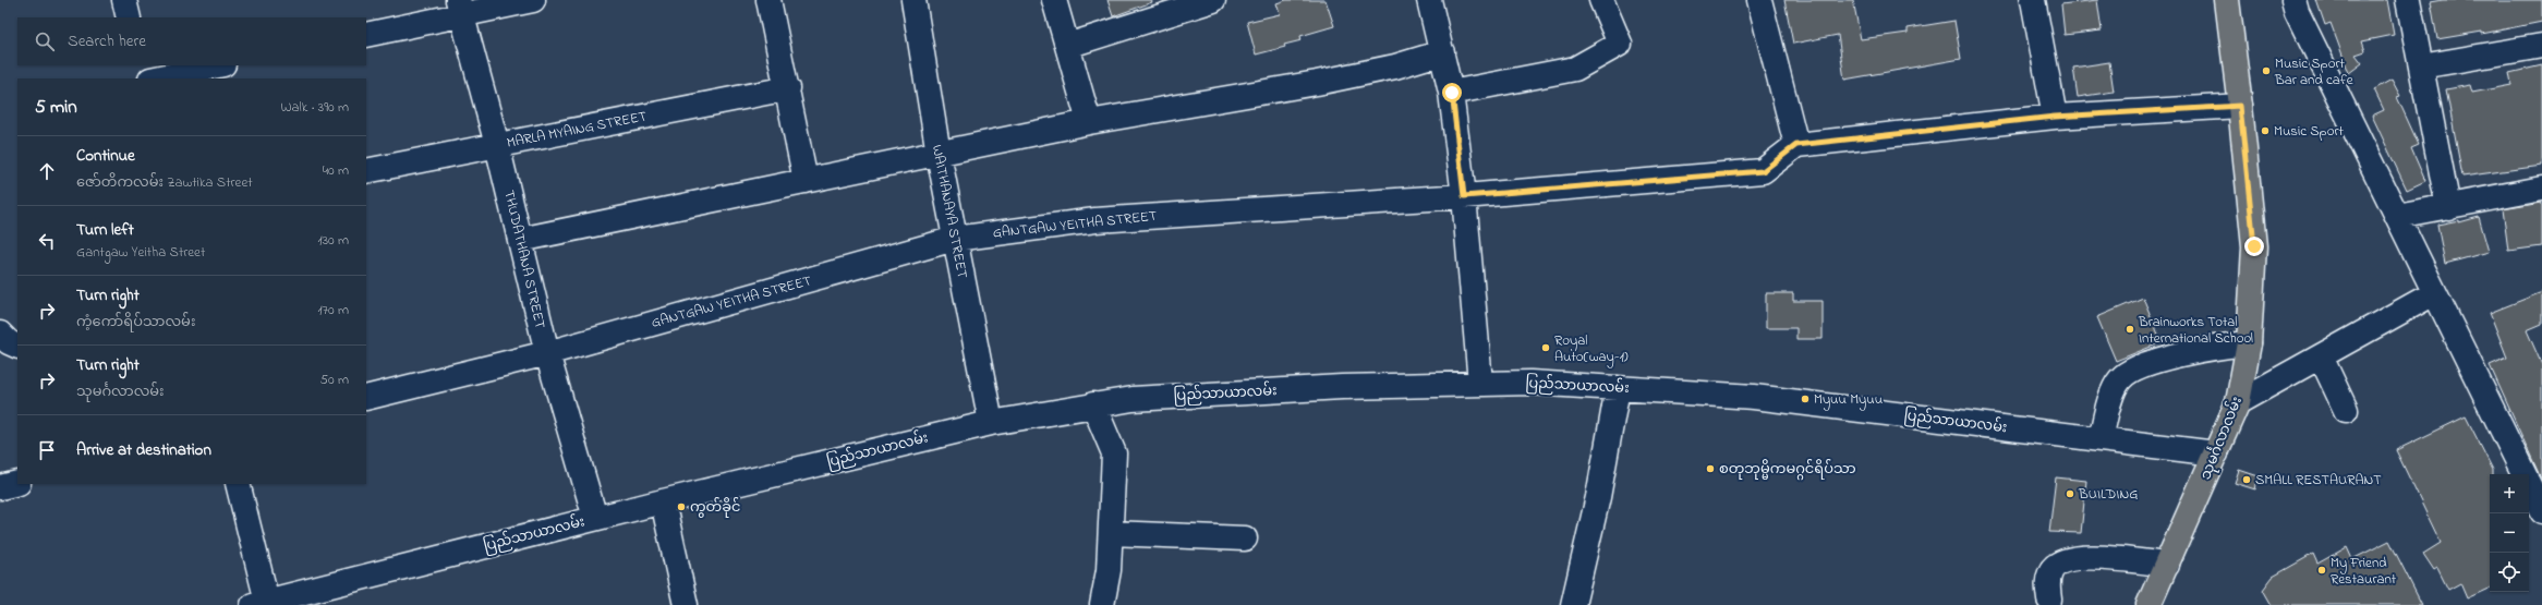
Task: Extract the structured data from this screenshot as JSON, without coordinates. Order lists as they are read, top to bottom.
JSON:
{
  "streets": {
    "main road": ["သုမင်္ဂလာလမ်း"],
    "street": [
      "MARLA MYAING STREET",
      "WAITHANAYA STREET",
      "GANTGAW YEITHA STREET",
      "THUDATHANA STREET",
      "ပြည်သာယာလမ်း"
    ]
  },
  "crossings": [
    ["MARLA MYAING STREET", "THUDATHANA STREET"],
    ["WAITHANAYA STREET", "GANTGAW YEITHA STREET"],
    ["WAITHANAYA STREET", "ပြည်သာယာလမ်း"],
    ["GANTGAW YEITHA STREET", "THUDATHANA STREET"],
    ["THUDATHANA STREET", "ပြည်သာယာလမ်း"],
    ["ပြည်သာယာလမ်း", "သုမင်္ဂလာလမ်း"]
  ],
  "places": [
    "Music Sport Bar and cafe",
    "Music Sport",
    "Brainworks Total International School",
    "Royal Auto(way-1)",
    "Myuu Myuu",
    "စတုဘုမ္မိကမဂ္ဂင်ရိပ်သာ",
    "SMALL RESTAURANT",
    "BUILDING",
    "ကွတ်ခိုင်",
    "My Friend Restaurant"
  ],
  "page": {
    "search": "Search here",
    "heading": ["5 min", "Walk · 390 m"],
    "list": [
      ["Continue", "ဇော်တိကလမ်း Zawtika Street", "40 m"],
      ["Turn left", "Gantgaw Yeitha Street", "130 m"],
      ["Turn right", "ကံ့ကော်ရိပ်သာလမ်း", "170 m"],
      ["Turn right", "သုမင်္ဂလာလမ်း", "50 m"],
      "Arrive at destination"
    ],
    "map_buttons": ["+", "−"]
  }
}
